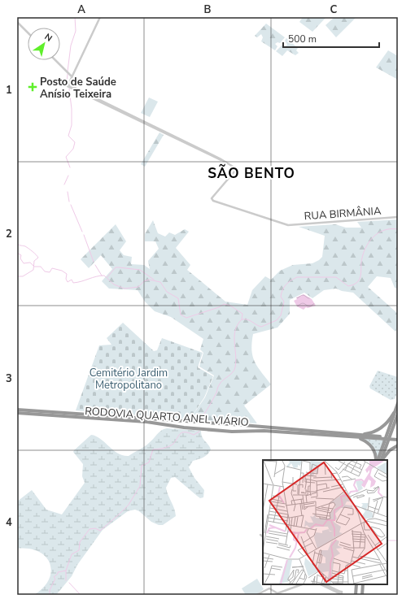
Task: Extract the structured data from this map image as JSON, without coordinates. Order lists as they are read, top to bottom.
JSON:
{
  "streets": {
    "highway": ["RODOVIA QUARTO ANEL VIÁRIO"],
    "street": ["RUA BIRMÂNIA"]
  },
  "districts": ["SÃO BENTO"],
  "parks": ["Cemitério Jardim Metropolitano"],
  "places": {
    "health": ["Posto de Saúde Anísio Teixeira"]
  },
  "scale_bar": "500 m",
  "north": "top right",
  "grid": {
    "columns": ["A", "B", "C"],
    "rows": [
      "1",
      "2",
      "3",
      "4"
    ]
  }
}
